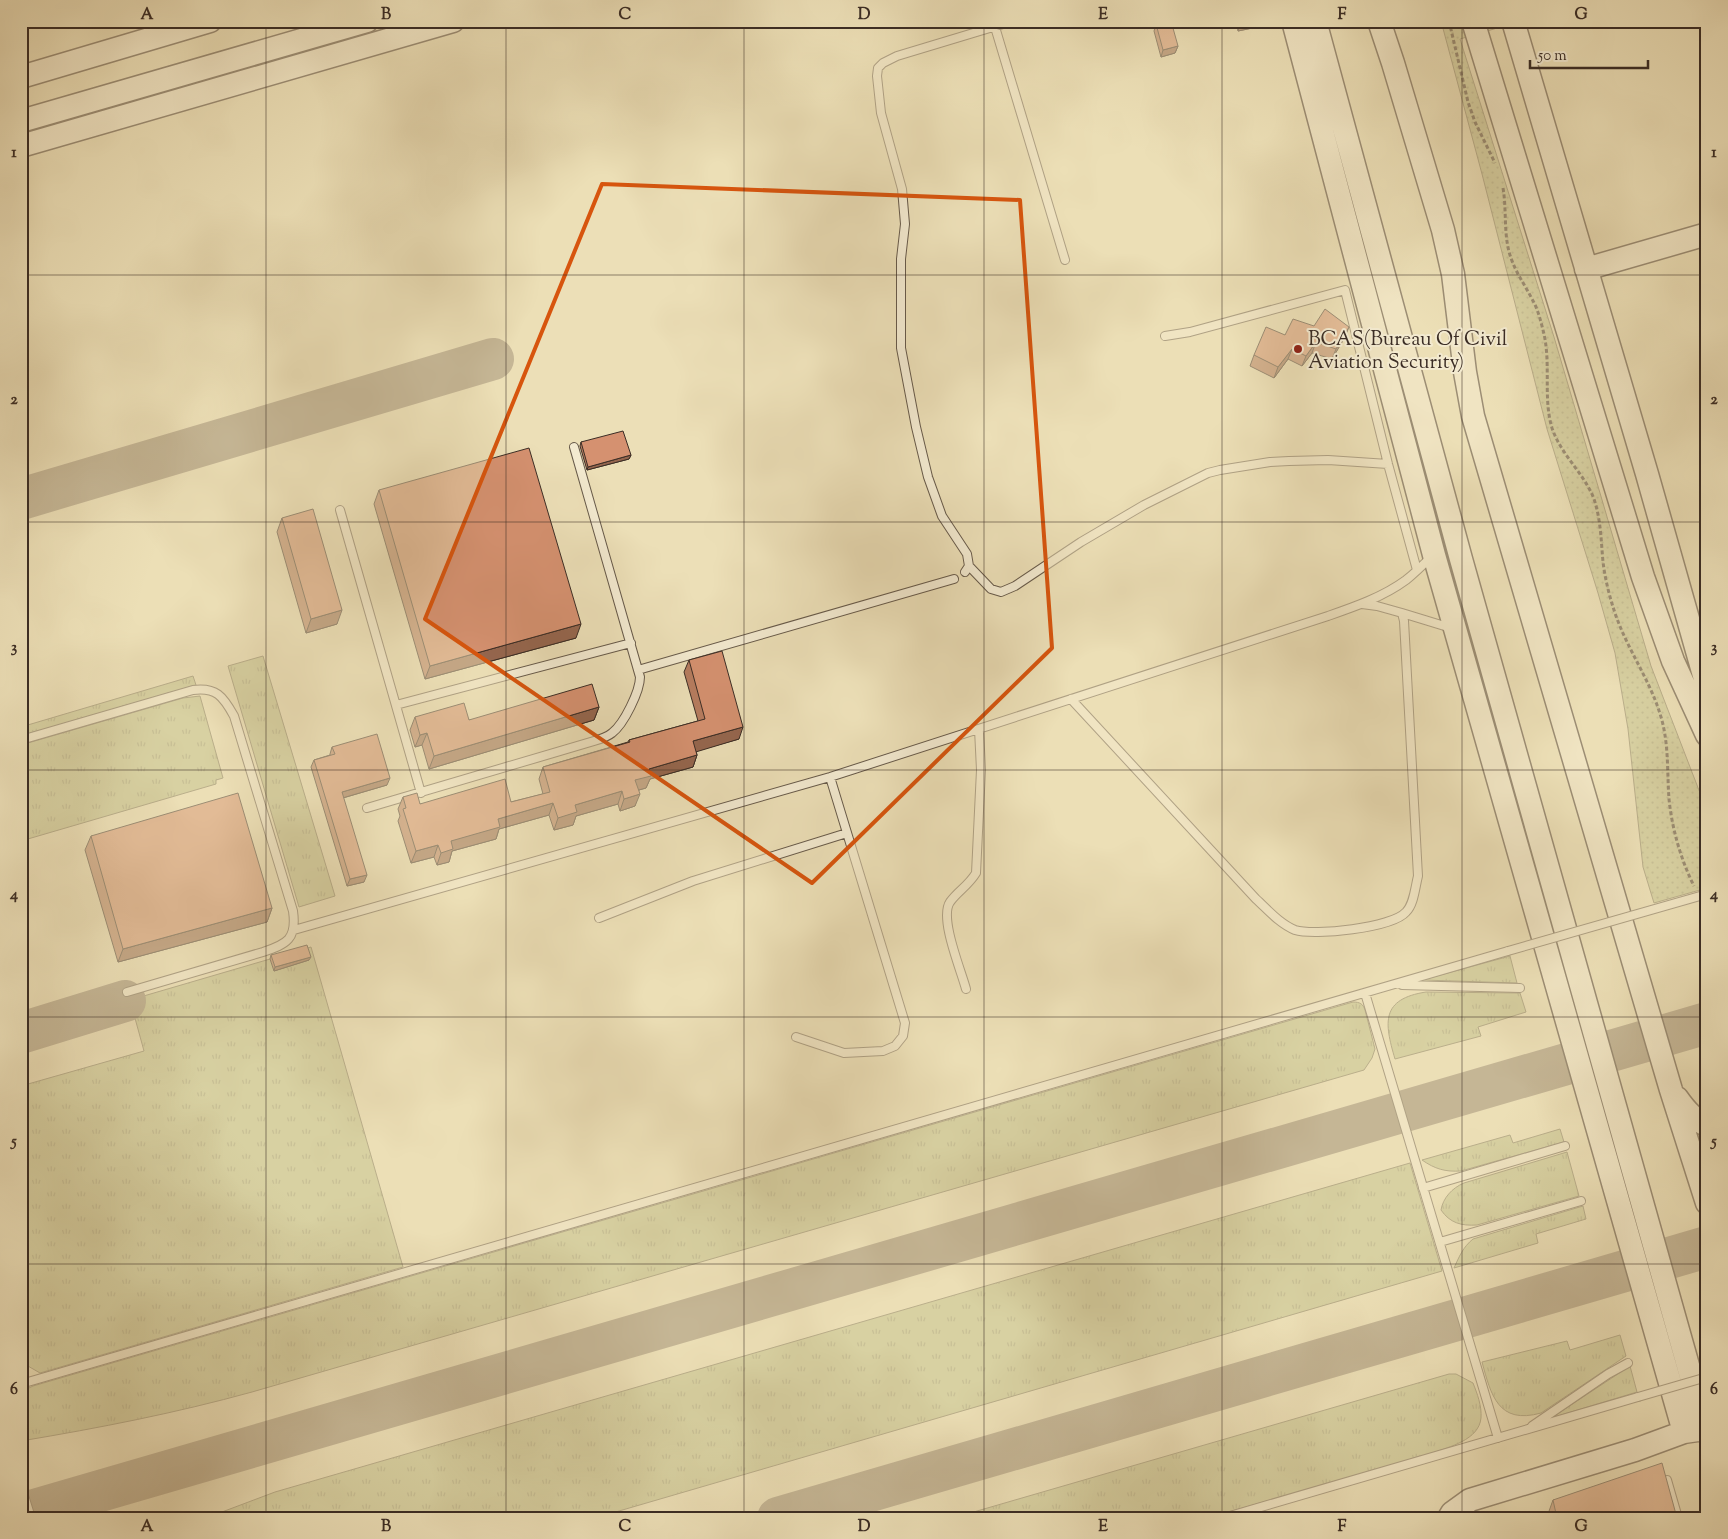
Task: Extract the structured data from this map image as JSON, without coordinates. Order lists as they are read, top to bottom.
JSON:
{
  "places": ["BCAS(Bureau Of Civil Aviation Security)"],
  "scale_bar": "50 m",
  "grid": {
    "columns": [
      "A",
      "B",
      "C",
      "D",
      "E",
      "F",
      "G"
    ],
    "rows": [
      "1",
      "2",
      "3",
      "4",
      "5",
      "6"
    ]
  }
}
